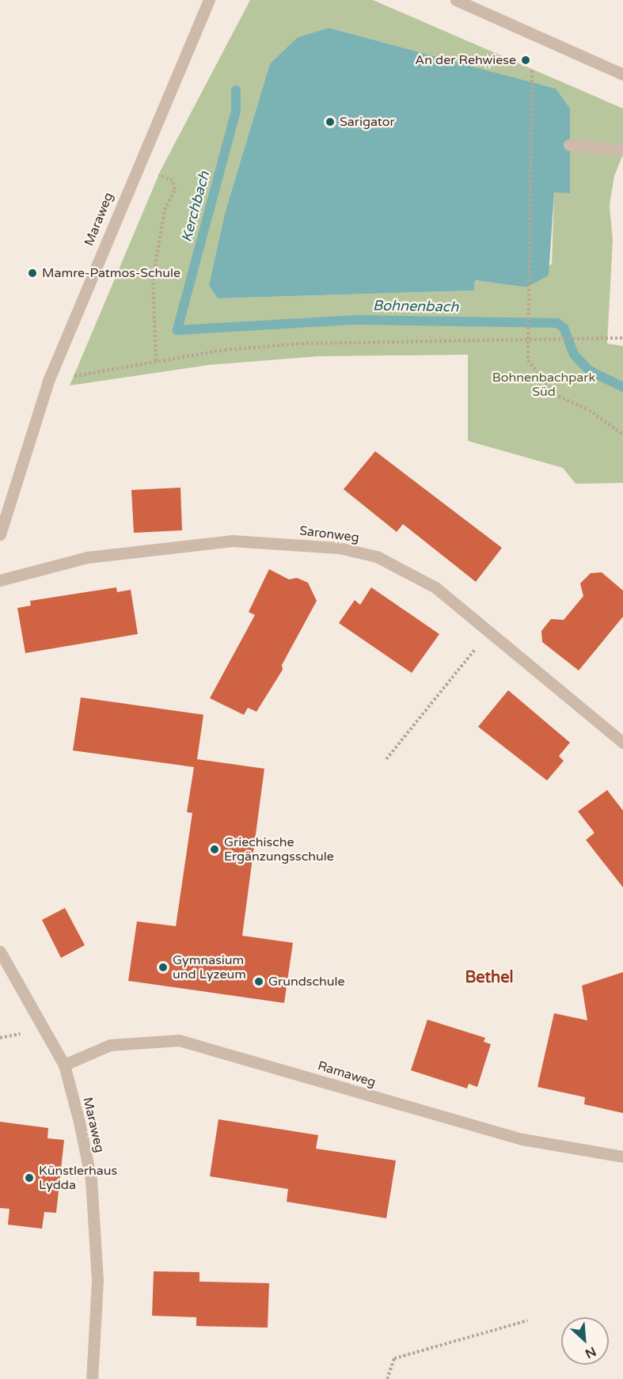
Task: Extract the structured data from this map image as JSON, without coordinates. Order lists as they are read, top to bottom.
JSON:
{
  "streets": {
    "street": ["Maraweg", "Saronweg", "Ramaweg"]
  },
  "crossings": [
    ["Maraweg", "Ramaweg"]
  ],
  "districts": ["Bethel"],
  "water": ["Kerchbach", "Bohnenbach"],
  "parks": ["Bohnenbachpark Süd"],
  "places": [
    "An der Rehwiese",
    "Sarigator",
    "Mamre-Patmos-Schule",
    "Griechische Ergänzungsschule",
    "Gymnasium und Lyzeum",
    "Grundschule",
    "Künstlerhaus Lydda"
  ],
  "north": "bottom right"
}
